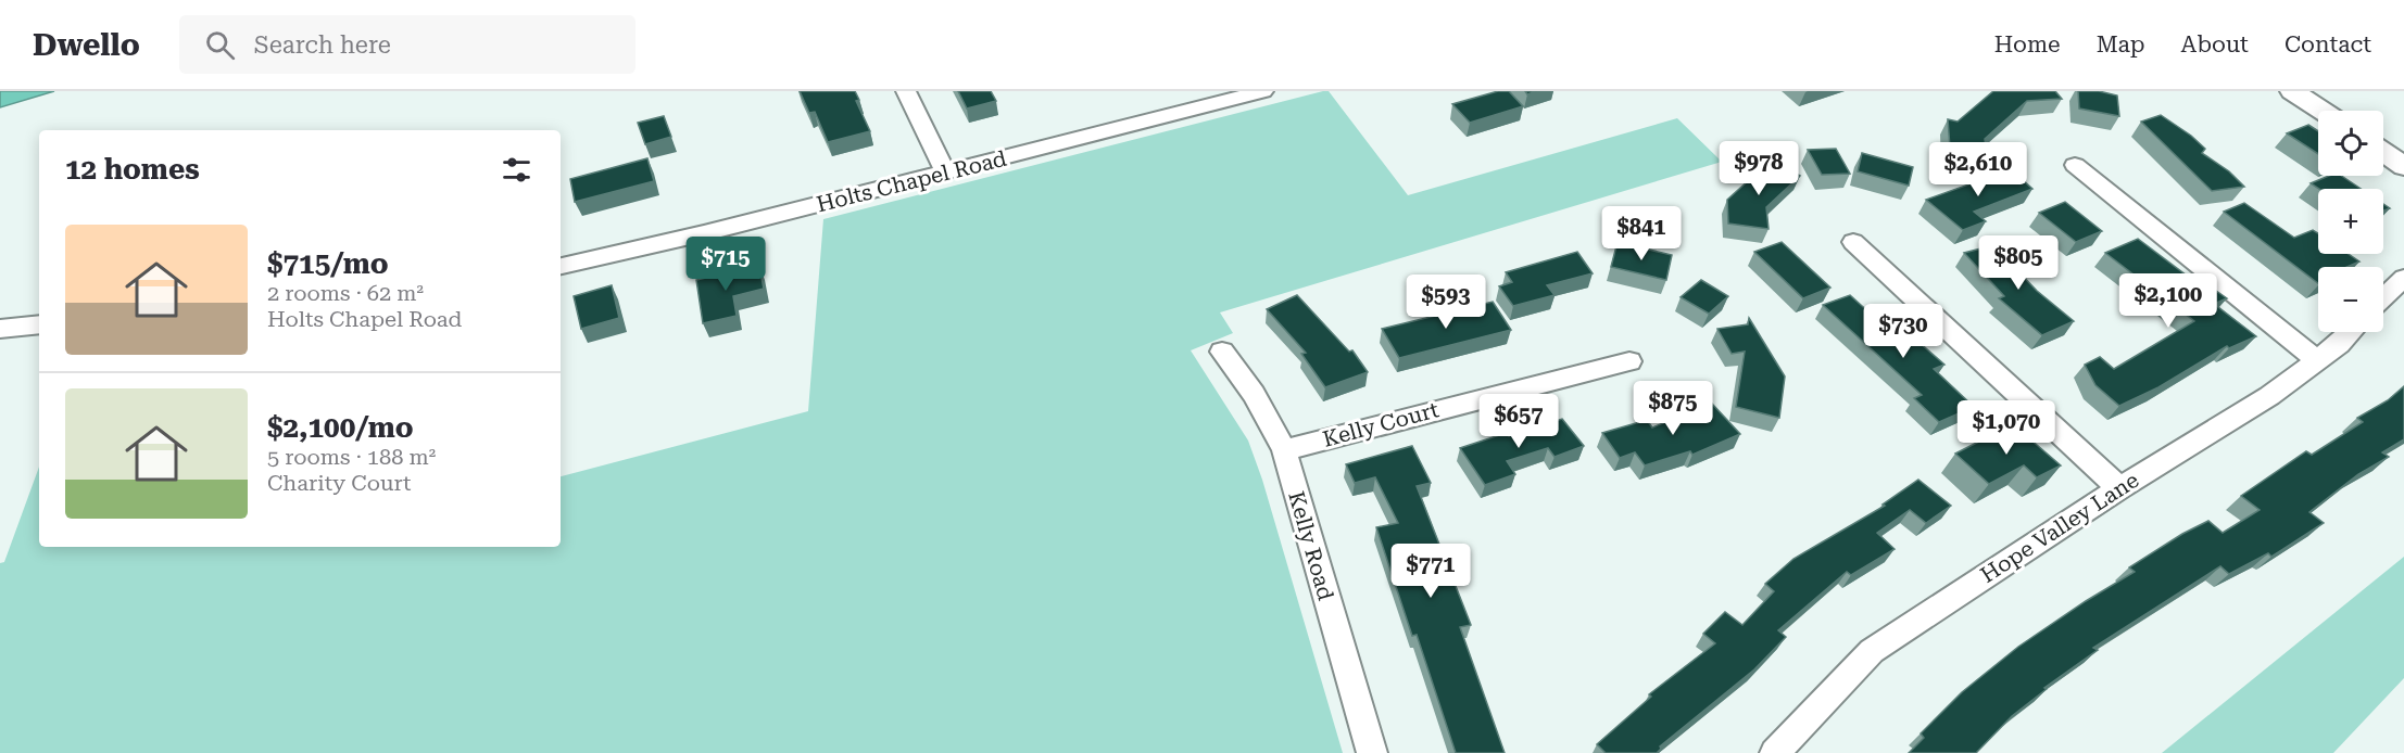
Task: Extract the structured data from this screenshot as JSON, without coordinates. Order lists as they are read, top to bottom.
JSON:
{
  "streets": {
    "street": [
      "Holts Chapel Road",
      "Kelly Court",
      "Hope Valley Lane",
      "Kelly Road"
    ]
  },
  "crossings": [
    ["Kelly Court", "Kelly Road"]
  ],
  "page": {
    "header": "Dwello",
    "search": "Search here",
    "nav": [
      "Home",
      "Map",
      "About",
      "Contact"
    ],
    "map_buttons": ["+", "−"],
    "heading": "12 homes",
    "price": [
      "$978",
      "$2,610",
      "$841",
      "$805",
      "$715",
      "$2,100",
      "$593",
      "$730",
      "$875",
      "$657",
      "$1,070",
      "$771"
    ],
    "list": [
      {
        "name": "$715/mo",
        "note": "2 rooms · 62 m² · Holts Chapel Road"
      },
      {
        "name": "$2,100/mo",
        "note": "5 rooms · 188 m² · Charity Court"
      }
    ]
  }
}
